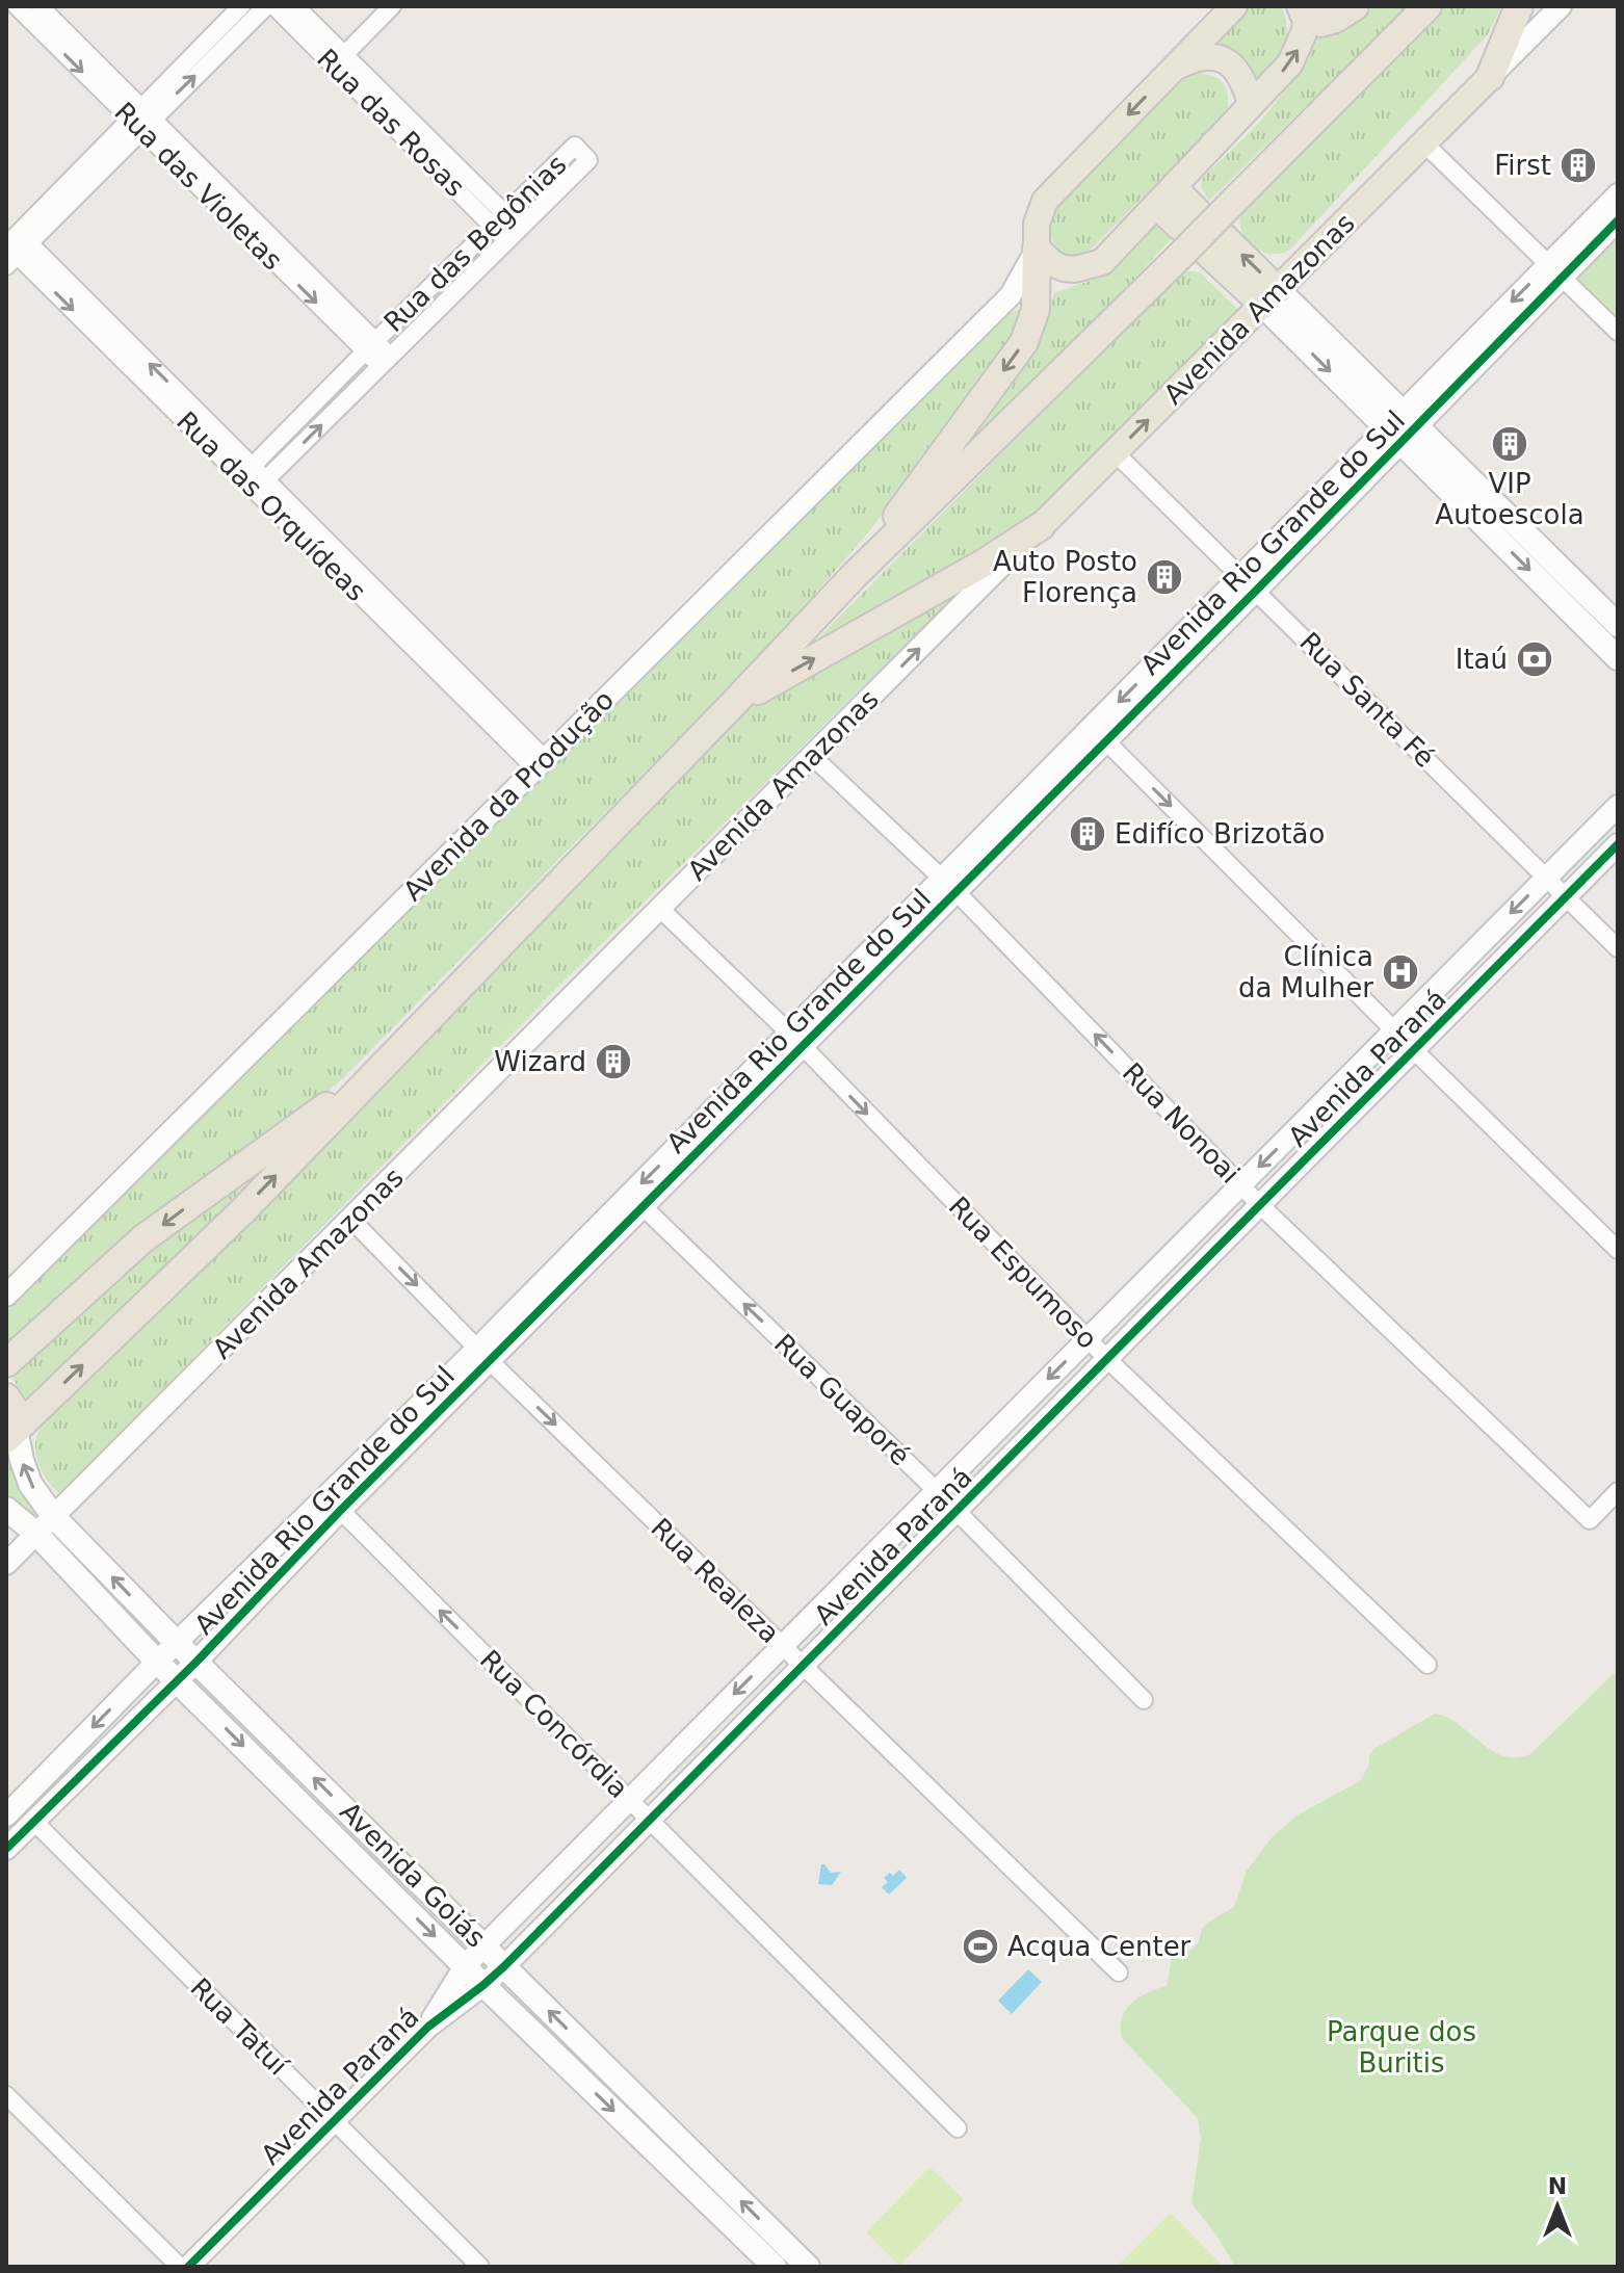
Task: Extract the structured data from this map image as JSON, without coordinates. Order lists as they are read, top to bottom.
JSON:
{
  "streets": {
    "main road": ["Avenida Amazonas", "Avenida Goiás"],
    "street": [
      "Rua das Rosas",
      "Rua das Violetas",
      "Rua das Begônias",
      "Rua das Orquídeas",
      "Avenida Rio Grande do Sul",
      "Rua Santa Fé",
      "Avenida da Produção",
      "Avenida Paraná",
      "Rua Nonoai",
      "Rua Espumoso",
      "Rua Guaporé",
      "Rua Realeza",
      "Rua Concórdia",
      "Rua Tatuí"
    ]
  },
  "crossings": [
    ["Rua das Rosas", "Rua das Begônias"],
    ["Rua das Violetas", "Rua das Begônias"],
    ["Rua das Begônias", "Rua das Orquídeas"],
    ["Avenida Amazonas", "Rua Santa Fé"],
    ["Avenida Amazonas", "Rua Nonoai"],
    ["Avenida Amazonas", "Rua Espumoso"],
    ["Avenida Amazonas", "Rua Realeza"],
    ["Avenida Amazonas", "Avenida Goiás"],
    ["Rua das Orquídeas", "Avenida da Produção"],
    ["Avenida Rio Grande do Sul", "Rua Santa Fé"],
    ["Avenida Rio Grande do Sul", "Rua Nonoai"],
    ["Avenida Rio Grande do Sul", "Rua Espumoso"],
    ["Avenida Rio Grande do Sul", "Rua Guaporé"],
    ["Avenida Rio Grande do Sul", "Rua Realeza"],
    ["Avenida Rio Grande do Sul", "Rua Concórdia"],
    ["Avenida Rio Grande do Sul", "Avenida Goiás"],
    ["Avenida Rio Grande do Sul", "Rua Tatuí"],
    ["Rua Santa Fé", "Avenida Paraná"],
    ["Avenida Paraná", "Rua Nonoai"],
    ["Avenida Paraná", "Rua Espumoso"],
    ["Avenida Paraná", "Rua Guaporé"],
    ["Avenida Paraná", "Rua Realeza"],
    ["Avenida Paraná", "Rua Concórdia"],
    ["Avenida Paraná", "Avenida Goiás"],
    ["Avenida Paraná", "Rua Tatuí"]
  ],
  "one_way": [
    "Rua Nonoai",
    "Rua Espumoso",
    "Rua Guaporé",
    "Rua Realeza",
    "Rua Concórdia"
  ],
  "parks": ["Parque dos Buritis"],
  "places": {
    "building": [
      "First",
      "VIP Autoescola",
      "Auto Posto Florença",
      "Edifíco Brizotão",
      "Wizard"
    ],
    "bank": ["Itaú"],
    "hospital": ["Clínica da Mulher"],
    "sports": ["Acqua Center"]
  },
  "north": "top"
}
